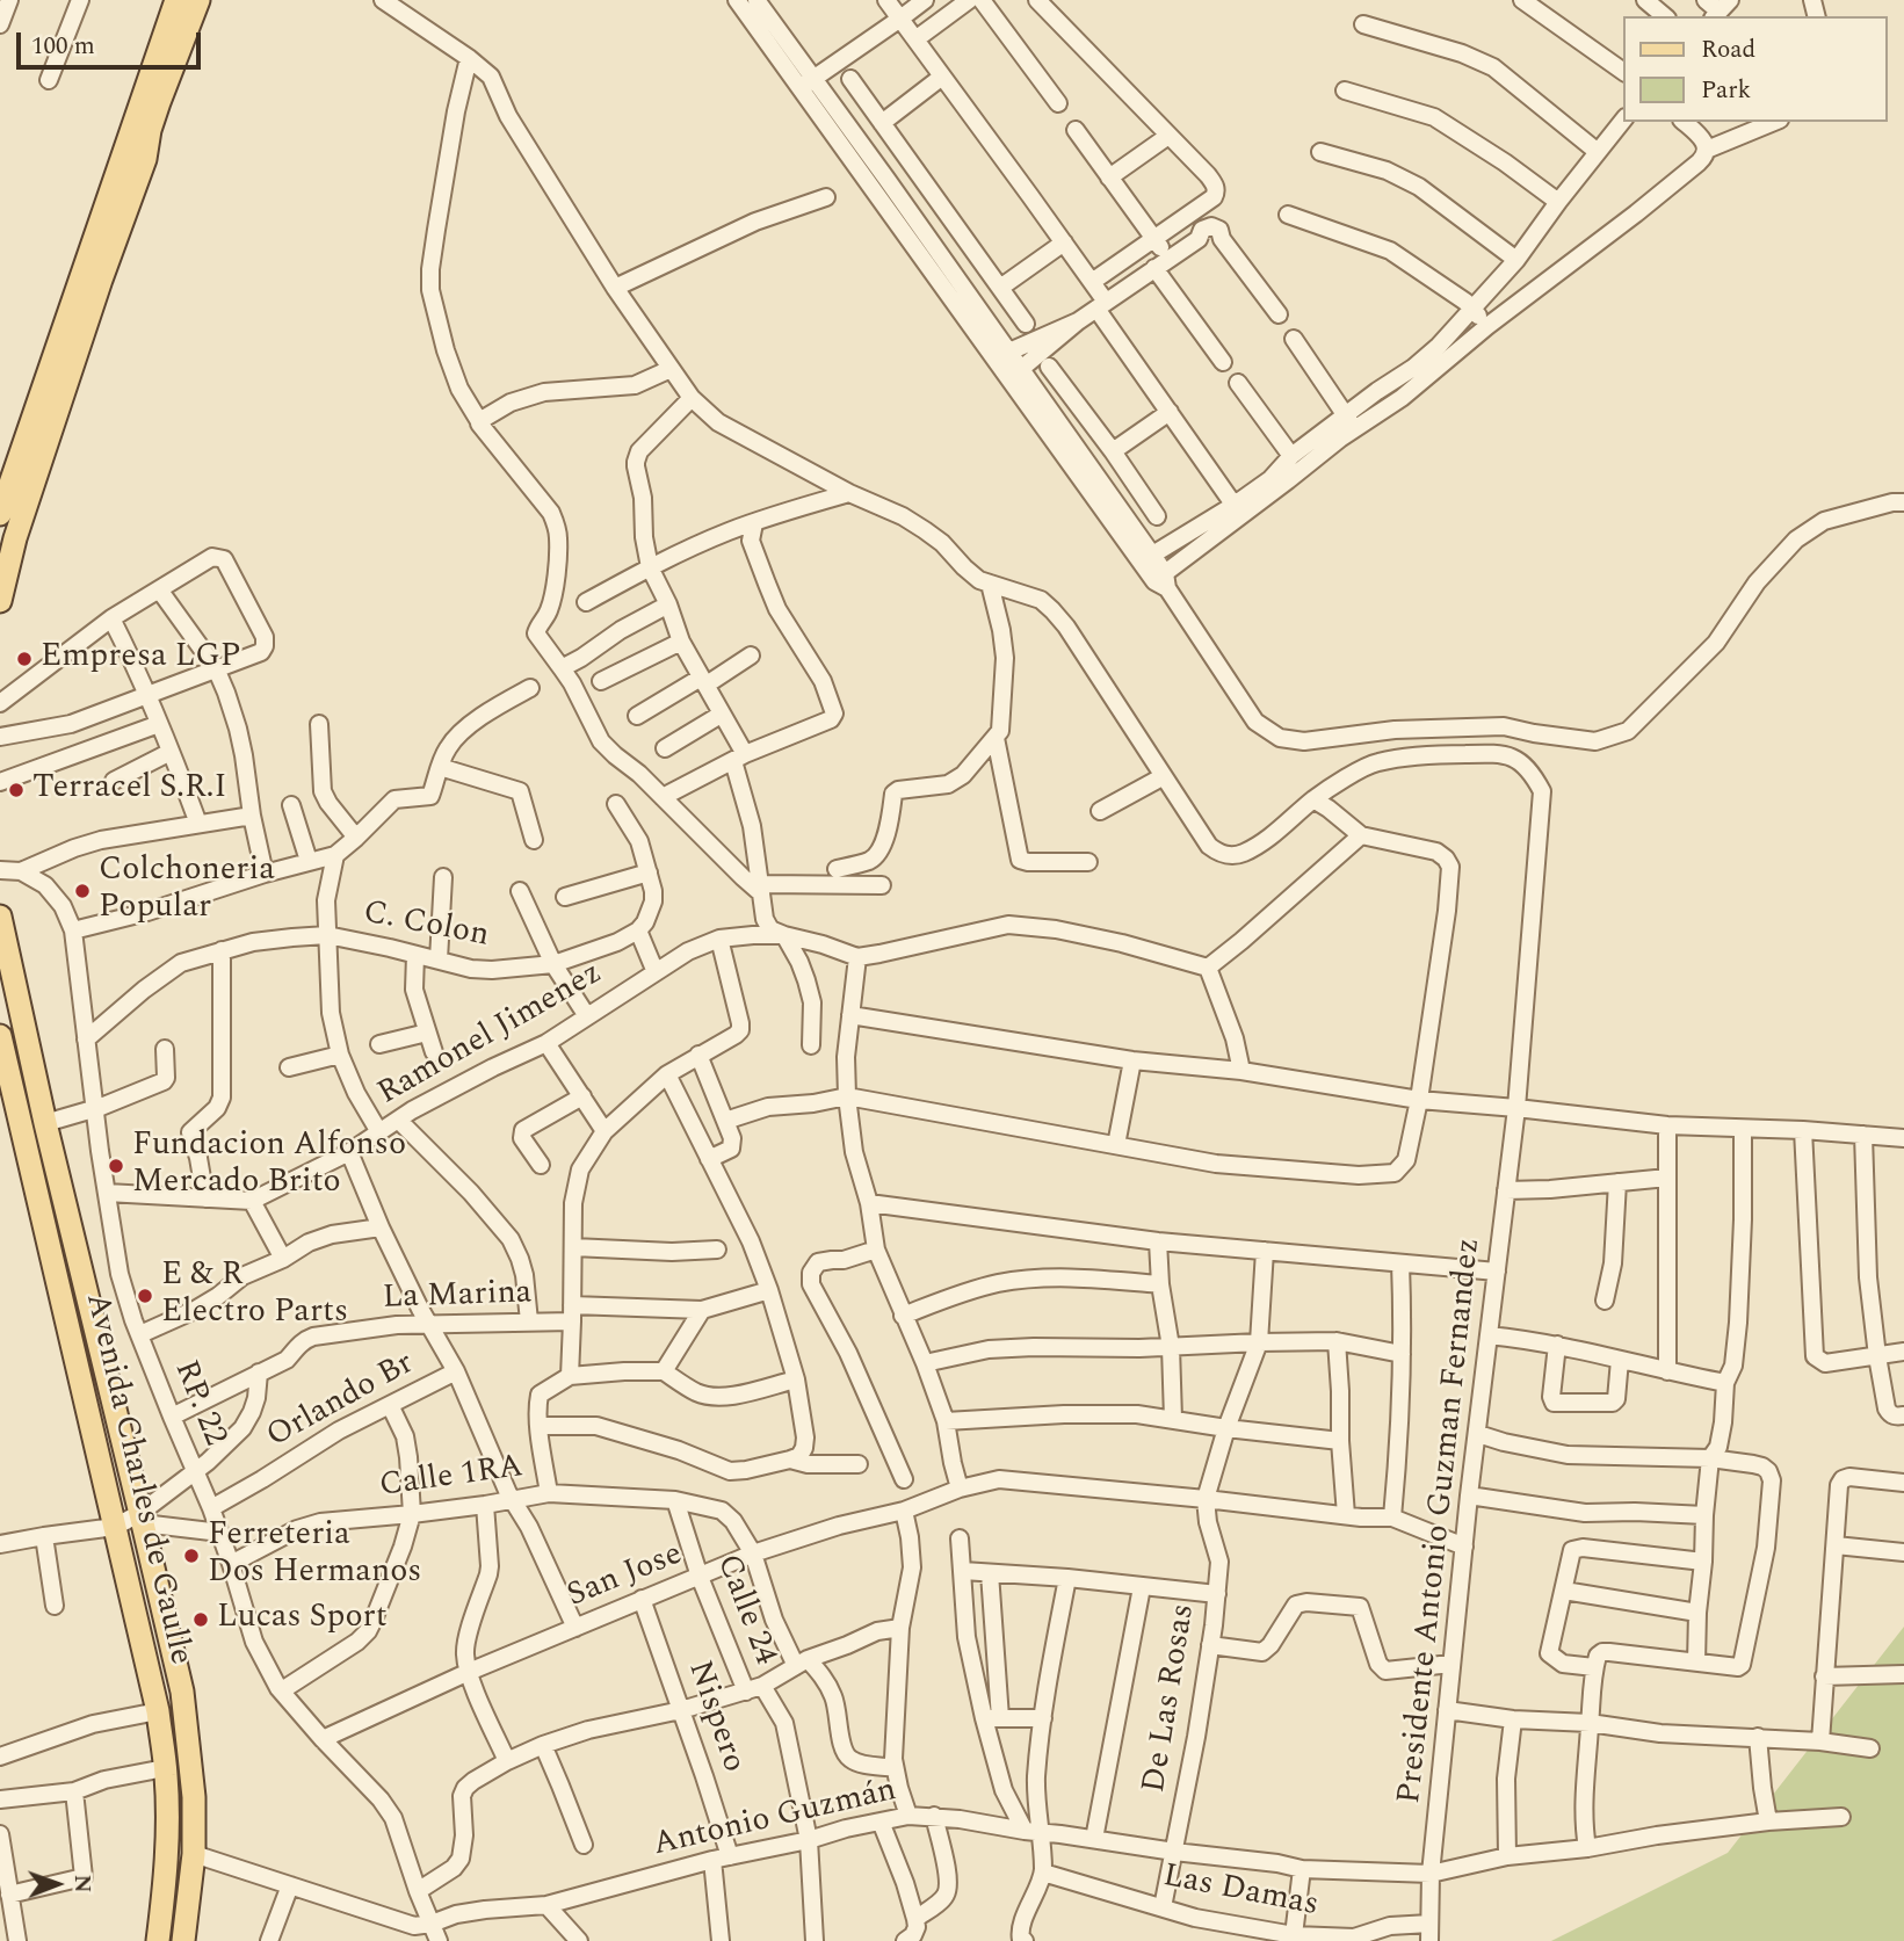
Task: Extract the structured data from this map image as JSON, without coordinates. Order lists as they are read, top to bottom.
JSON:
{
  "streets": {
    "main road": ["Avenida Charles de Gaulle"],
    "street": [
      "C. Colon",
      "Ramonel Jimenez",
      "La Marina",
      "Orlando Br",
      "RP. 22",
      "Calle 1RA",
      "Presidente Antonio Guzman Fernandez",
      "San Jose",
      "Calle 24",
      "De Las Rosas",
      "Nispero",
      "Antonio Guzmán",
      "Las Damas"
    ]
  },
  "crossings": [
    ["C. Colon", "RP. 22"],
    ["Ramonel Jimenez", "RP. 22"],
    ["La Marina", "RP. 22"],
    ["Orlando Br", "RP. 22"],
    ["RP. 22", "Calle 1RA"],
    ["RP. 22", "San Jose"],
    ["RP. 22", "Antonio Guzmán"],
    ["Calle 1RA", "San Jose"],
    ["Calle 1RA", "Calle 24"],
    ["Avenida Charles de Gaulle", "Antonio Guzmán"],
    ["Presidente Antonio Guzman Fernandez", "San Jose"],
    ["Presidente Antonio Guzman Fernandez", "Antonio Guzmán"],
    ["Presidente Antonio Guzman Fernandez", "Las Damas"],
    ["San Jose", "Calle 24"],
    ["San Jose", "De Las Rosas"],
    ["San Jose", "Nispero"],
    ["Calle 24", "Antonio Guzmán"],
    ["De Las Rosas", "Antonio Guzmán"],
    ["De Las Rosas", "Las Damas"],
    ["Nispero", "Antonio Guzmán"]
  ],
  "places": [
    "Empresa LGP",
    "Terracel S.R.I",
    "Colchoneria Popular",
    "Fundacion Alfonso Mercado Brito",
    "E & R Electro Parts",
    "Ferreteria Dos Hermanos",
    "Lucas Sport"
  ],
  "legend": ["Road", "Park"],
  "scale_bar": "100 m",
  "north": "right"
}
